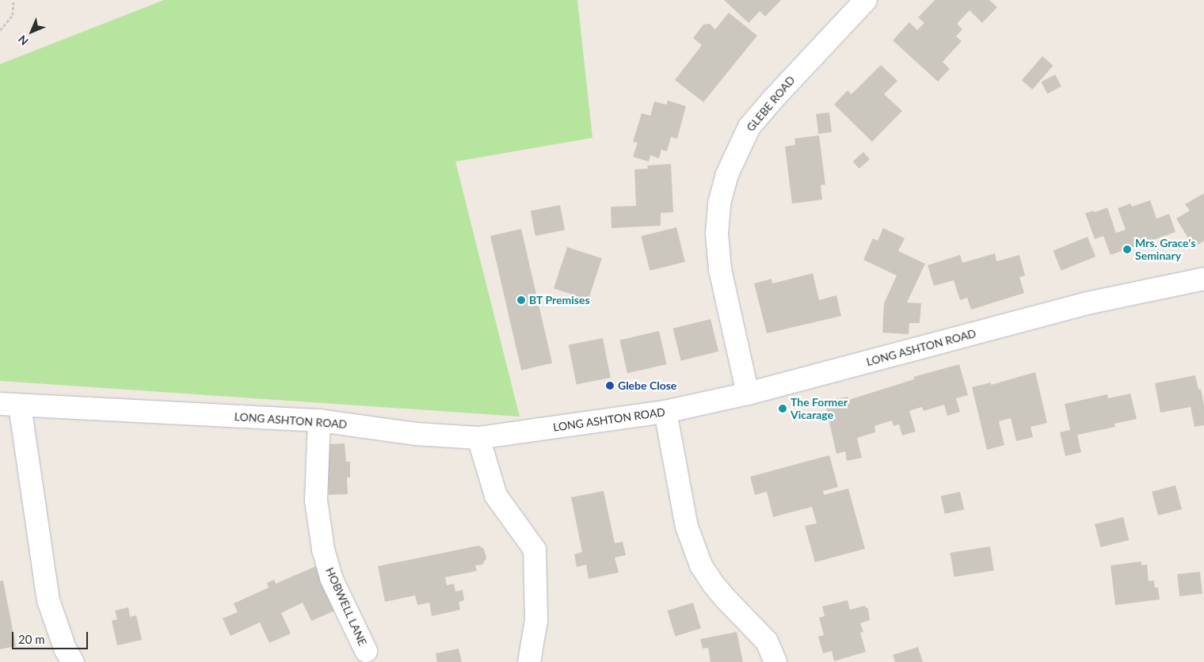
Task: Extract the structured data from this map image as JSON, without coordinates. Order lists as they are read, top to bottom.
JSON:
{
  "streets": {
    "street": ["GLEBE ROAD", "LONG ASHTON ROAD", "HOBWELL LANE"]
  },
  "crossings": [
    ["GLEBE ROAD", "LONG ASHTON ROAD"],
    ["LONG ASHTON ROAD", "HOBWELL LANE"]
  ],
  "places": [
    "Mrs. Grace’s Seminary",
    "BT Premises",
    "Glebe Close",
    "The Former Vicarage"
  ],
  "scale_bar": "20 m",
  "north": "bottom left"
}
